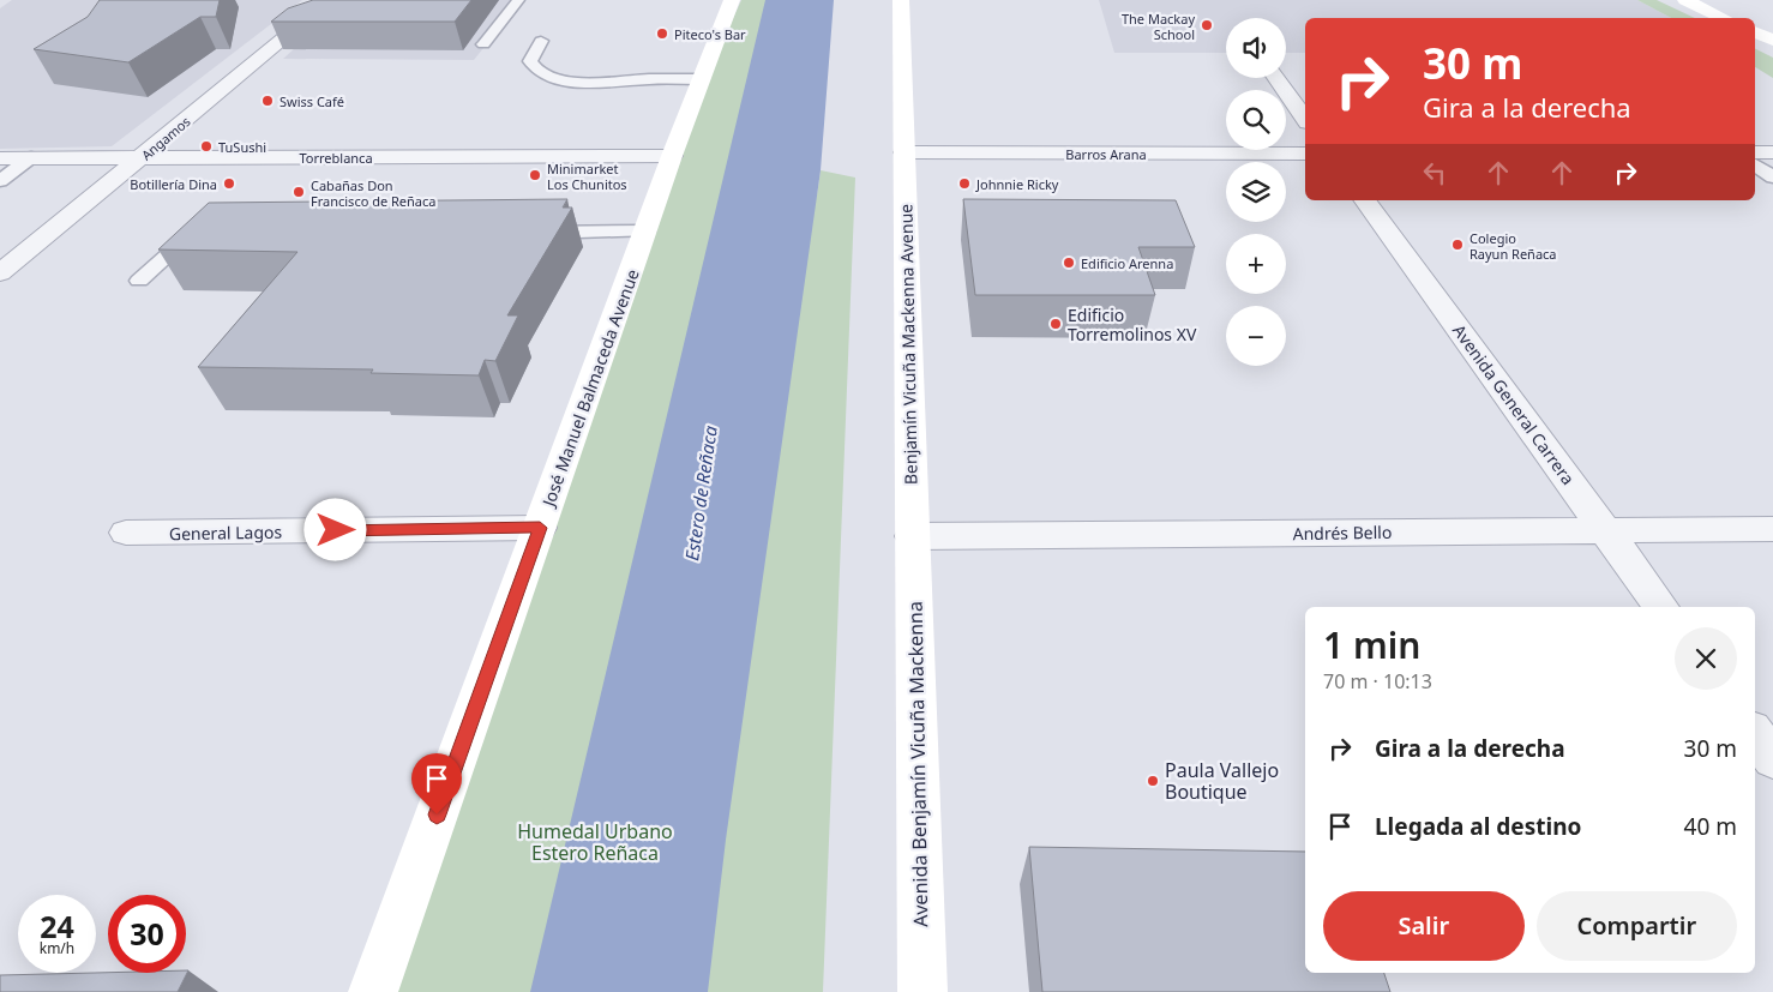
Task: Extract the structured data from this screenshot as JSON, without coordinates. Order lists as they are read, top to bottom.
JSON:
{
  "streets": {
    "main road": ["Benjamín Vicuña Mackenna Avenue", "José Manuel Balmaceda Avenue", "Avenida Benjamín Vicuña Mackenna"],
    "street": [
      "Angamos",
      "Barros Arana",
      "Torreblanca",
      "Avenida General Carrera",
      "General Lagos",
      "Andrés Bello"
    ]
  },
  "crossings": [
    ["Angamos", "Torreblanca"],
    ["Barros Arana", "Benjamín Vicuña Mackenna Avenue"],
    ["Torreblanca", "José Manuel Balmaceda Avenue"],
    ["Benjamín Vicuña Mackenna Avenue", "Andrés Bello"],
    ["Benjamín Vicuña Mackenna Avenue", "Avenida Benjamín Vicuña Mackenna"],
    ["José Manuel Balmaceda Avenue", "General Lagos"],
    ["Avenida General Carrera", "Andrés Bello"],
    ["Andrés Bello", "Avenida Benjamín Vicuña Mackenna"]
  ],
  "water": ["Estero de Reñaca"],
  "parks": ["Humedal Urbano Estero Reñaca"],
  "places": [
    "The Mackay School",
    "Piteco's Bar",
    "Swiss Café",
    "TuSushi",
    "Minimarket Los Chunitos",
    "Botillería Dina",
    "Johnnie Ricky",
    "Cabañas Don Francisco de Reñaca",
    "Colegio Rayun Reñaca",
    "Edificio Arenna",
    "Edificio Torremolinos XV",
    "Paula Vallejo Boutique"
  ],
  "page": {
    "map_buttons": ["+", "−"],
    "turn": ["30 m", "Gira a la derecha"],
    "heading": ["1 min", "70 m · 10:13"],
    "list": [
      {
        "name": "Gira a la derecha",
        "value": "30 m"
      },
      {
        "name": "Llegada al destino",
        "value": "40 m"
      }
    ],
    "buttons": ["Salir", "Compartir"],
    "speed": "24 km/h",
    "limit": "30"
  }
}
